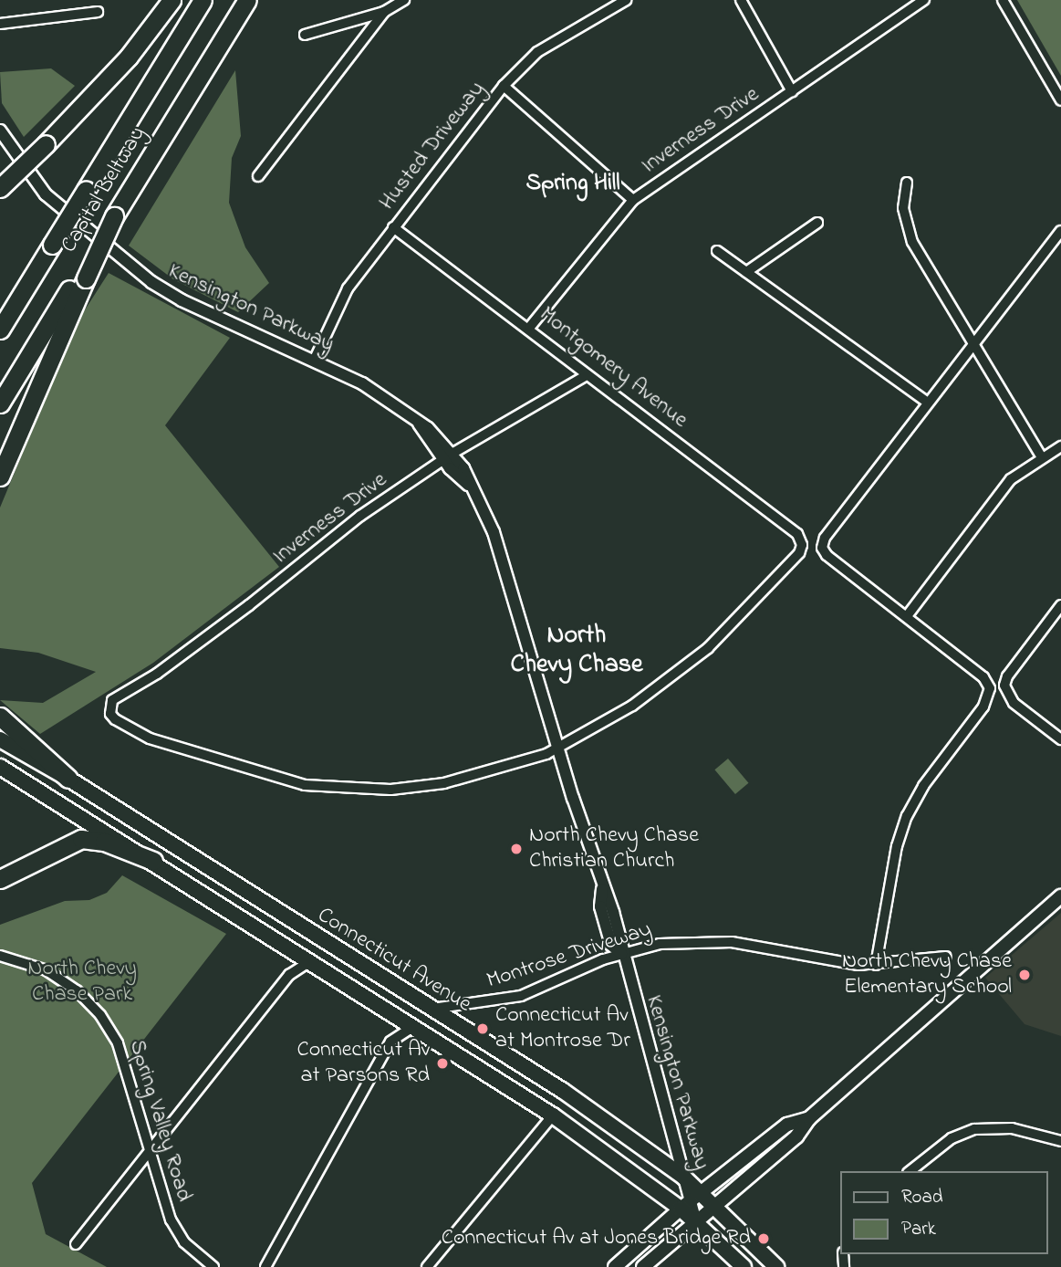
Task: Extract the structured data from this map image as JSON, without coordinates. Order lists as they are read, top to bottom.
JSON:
{
  "streets": {
    "highway": ["Capital Beltway"],
    "main road": ["Connecticut Avenue"],
    "street": [
      "Inverness Drive",
      "Husted Driveway",
      "Kensington Parkway",
      "Montgomery Avenue",
      "Montrose Driveway",
      "Spring Valley Road"
    ]
  },
  "crossings": [
    ["Inverness Drive", "Kensington Parkway"],
    ["Inverness Drive", "Montgomery Avenue"],
    ["Husted Driveway", "Kensington Parkway"],
    ["Husted Driveway", "Montgomery Avenue"],
    ["Kensington Parkway", "Montgomery Avenue"],
    ["Kensington Parkway", "Montrose Driveway"],
    ["Kensington Parkway", "Connecticut Avenue"],
    ["Montrose Driveway", "Connecticut Avenue"]
  ],
  "districts": ["Spring Hill", "North Chevy Chase"],
  "parks": ["North Chevy Chase Park"],
  "places": [
    "North Chevy Chase Christian Church",
    "North Chevy Chase Elementary School",
    "Connecticut Av at Montrose Dr",
    "Connecticut Av at Parsons Rd",
    "Connecticut Av at Jones Bridge Rd"
  ],
  "legend": ["Road", "Park"]
}
